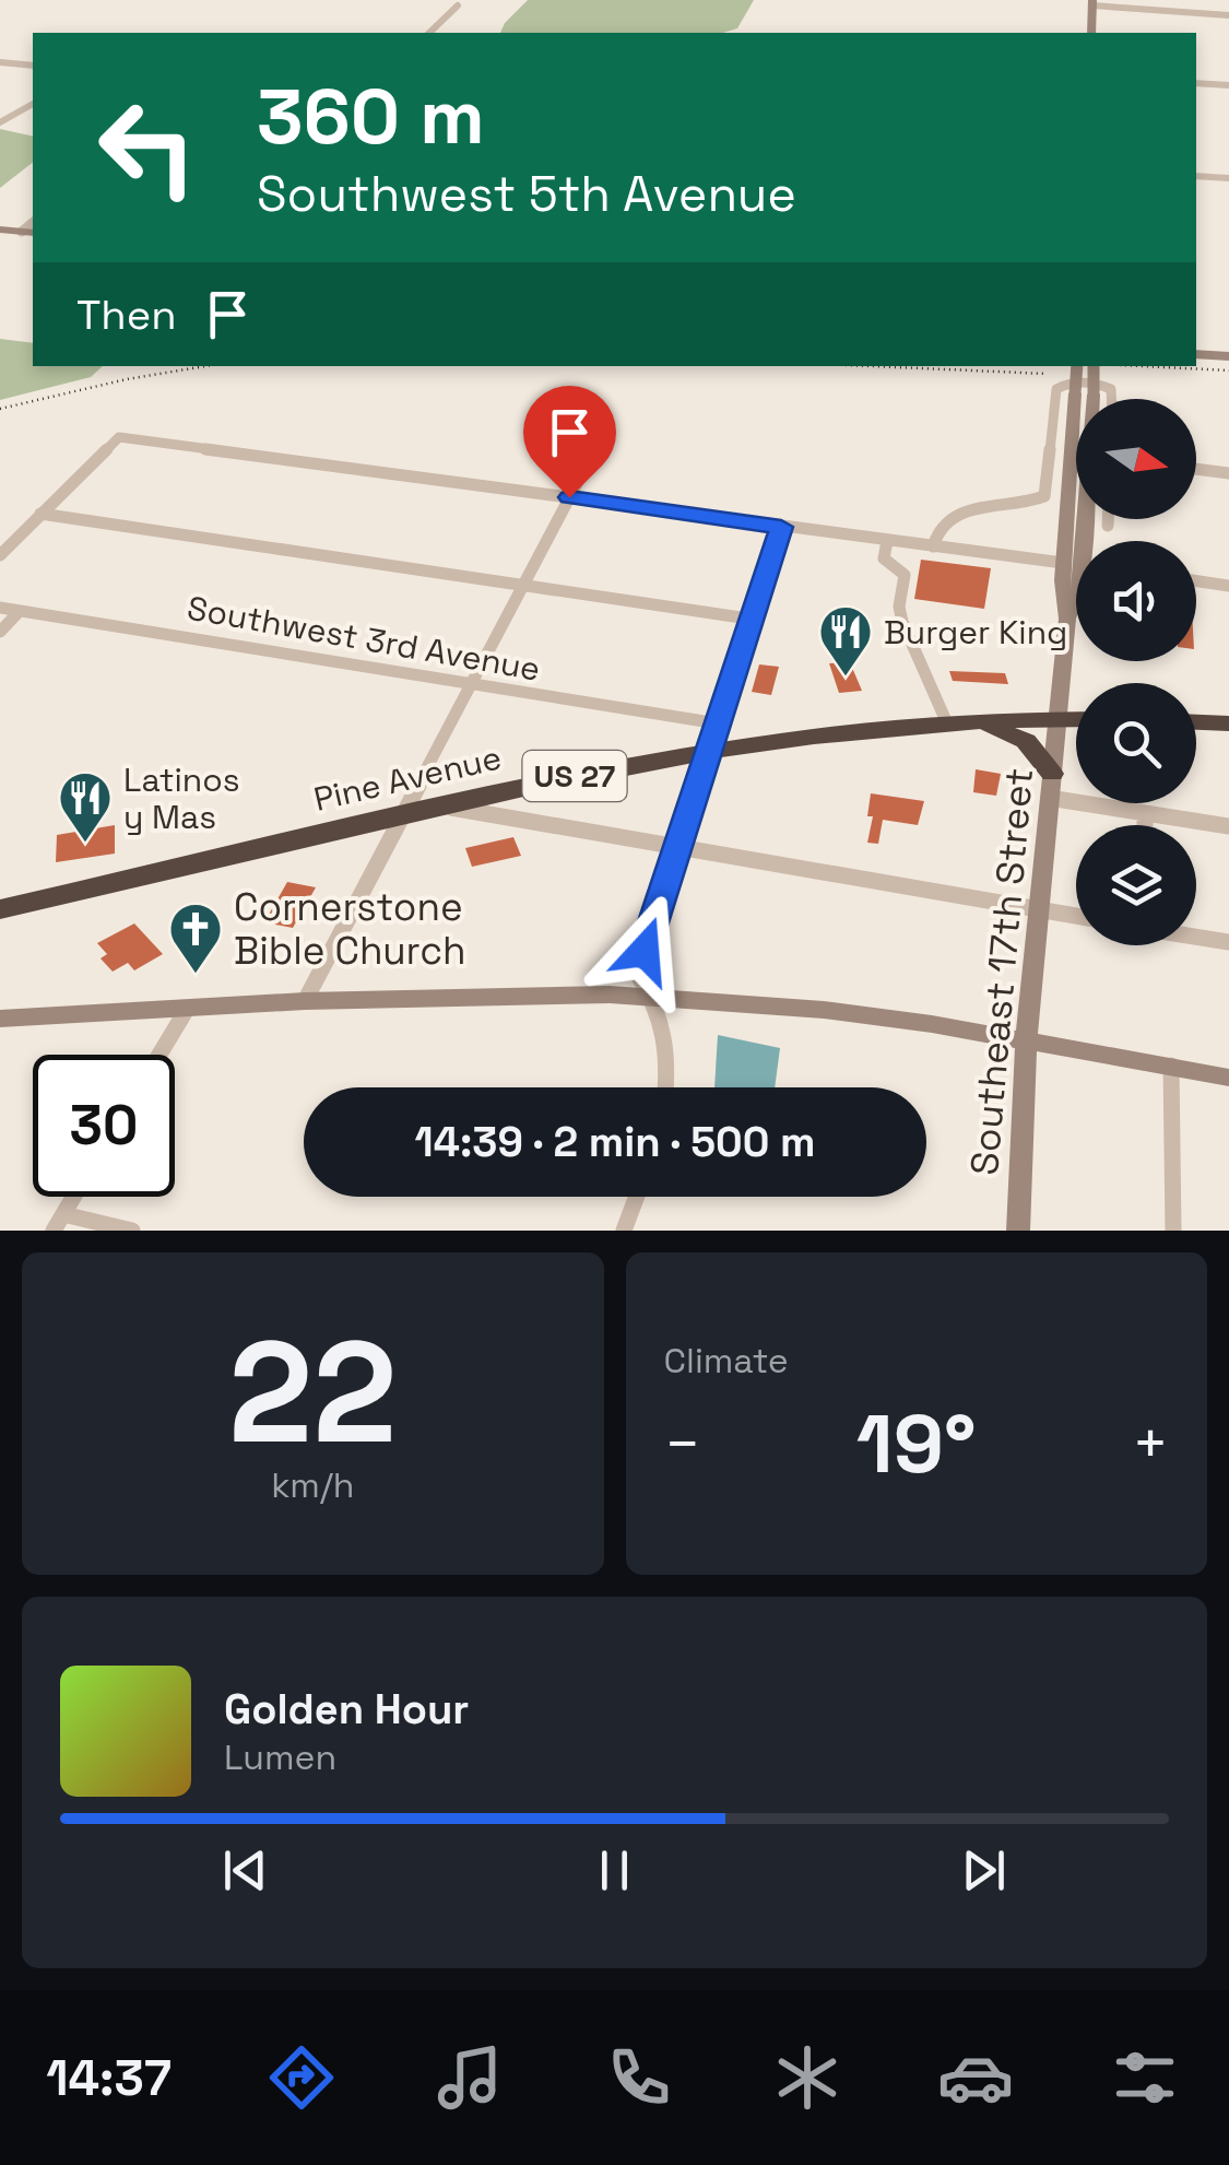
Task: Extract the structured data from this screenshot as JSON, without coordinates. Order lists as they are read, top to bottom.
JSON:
{
  "streets": {
    "highway": ["US 27", "Pine Avenue"],
    "main road": ["Southeast 17th Street"],
    "street": ["Southwest 3rd Avenue"]
  },
  "crossings": [
    ["Pine Avenue", "Southeast 17th Street"]
  ],
  "places": {
    "restaurant": ["Burger King", "Latinos y Mas"],
    "church": ["Cornerstone Bible Church"]
  },
  "north": "right",
  "page": {
    "turn": ["360 m", "Southwest 5th Avenue"],
    "then": "Then",
    "limit": "30",
    "trip": "14:39 · 2 min · 500 m",
    "tile": [
      ["22", "km/h"],
      "Climate"
    ],
    "heat": ["−", "19°", "+"],
    "song": ["Golden Hour", "Lumen"],
    "tabs": "14:37"
  }
}
